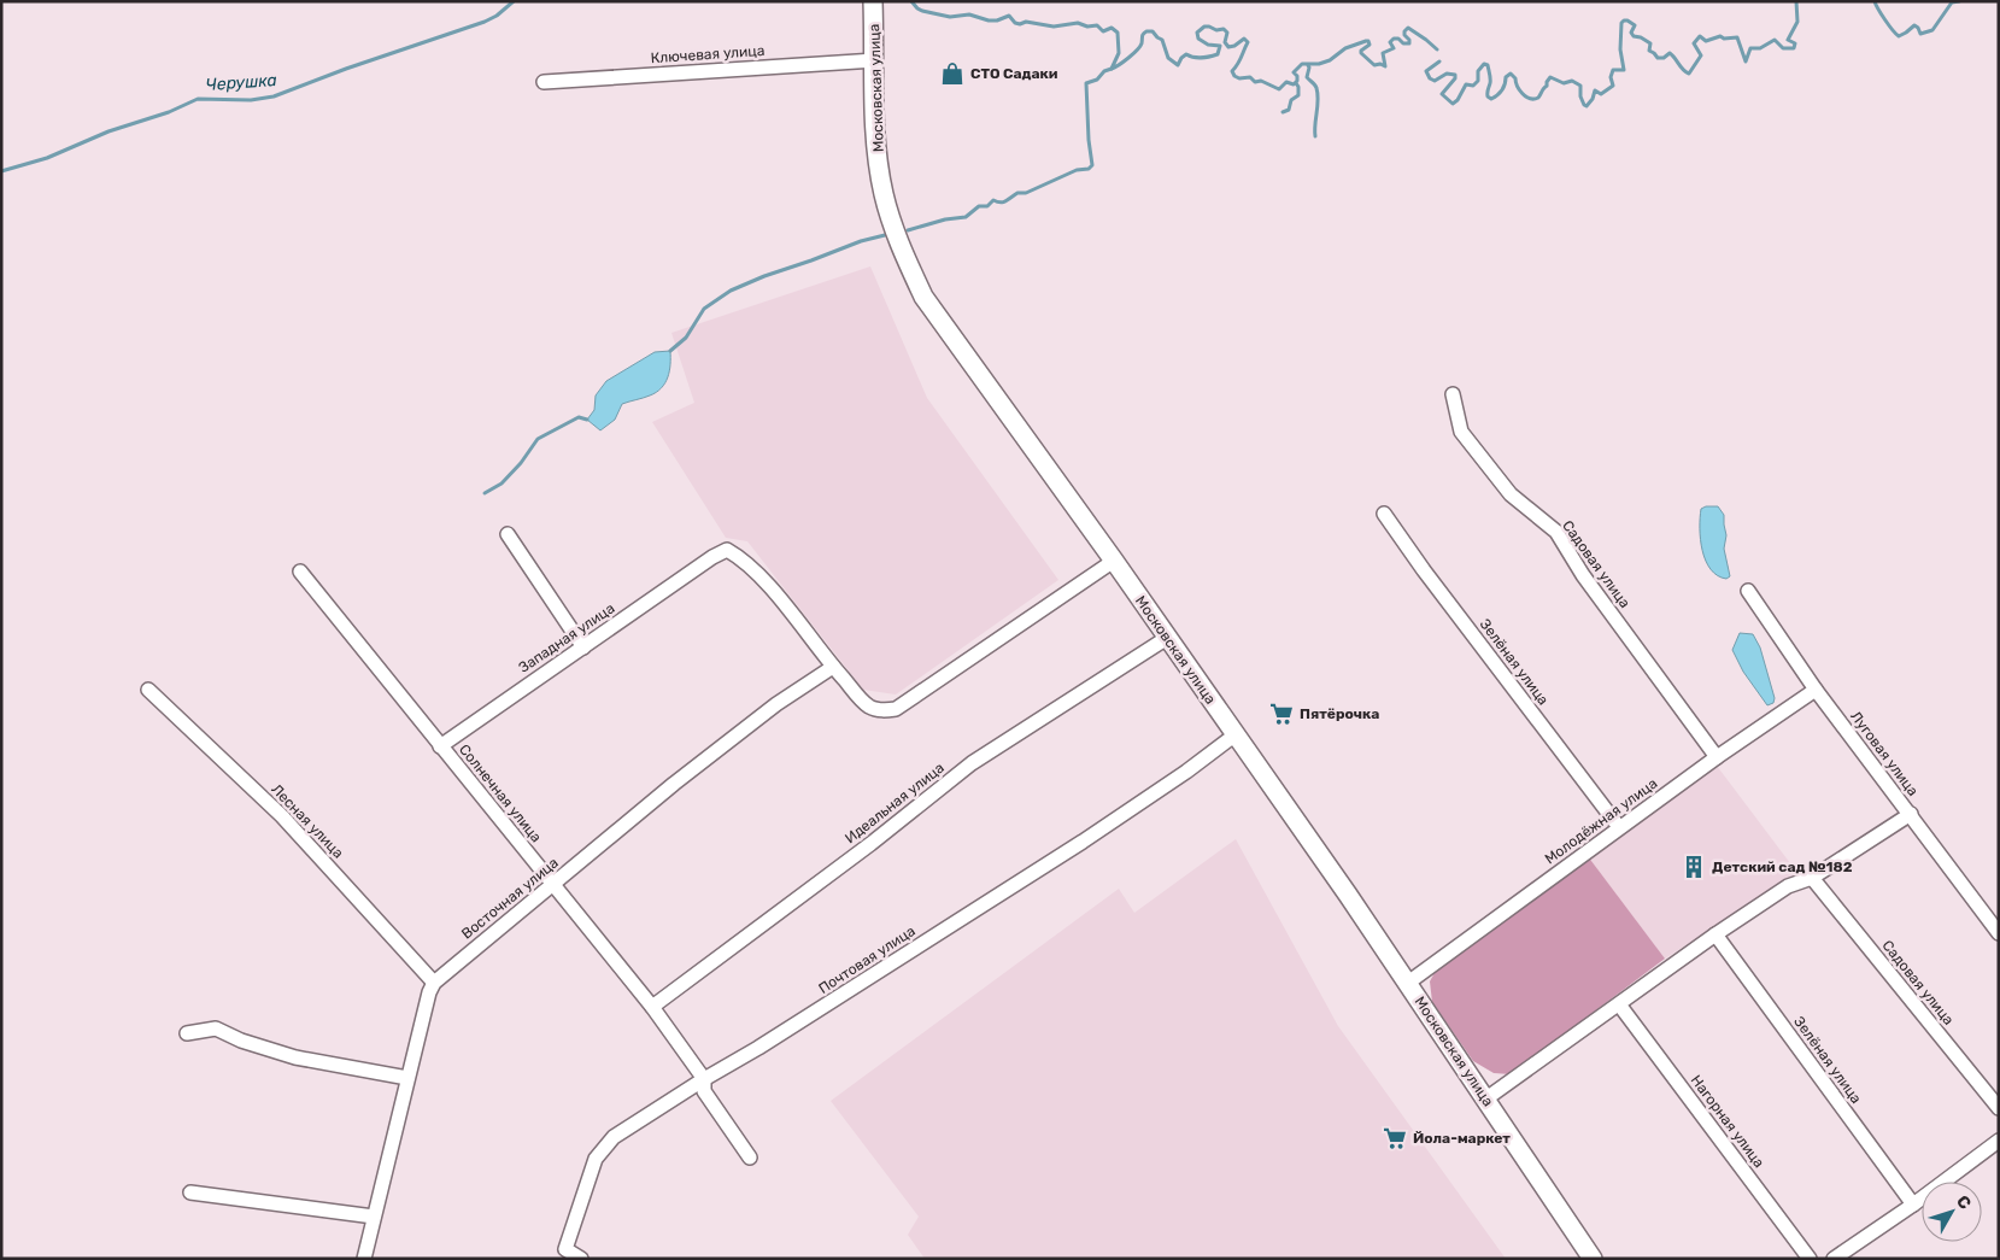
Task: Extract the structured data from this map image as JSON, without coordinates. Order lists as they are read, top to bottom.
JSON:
{
  "streets": {
    "main road": ["Московская улица"],
    "street": [
      "Ключевая улица",
      "Садовая улица",
      "Западная улица",
      "Зелёная улица",
      "Луговая улица",
      "Солнечная улица",
      "Идеальная улица",
      "Лесная улица",
      "Молодёжная улица",
      "Восточная улица",
      "Почтовая улица",
      "Нагорная улица"
    ]
  },
  "crossings": [
    ["Ключевая улица", "Московская улица"],
    ["Московская улица", "Идеальная улица"],
    ["Московская улица", "Молодёжная улица"],
    ["Московская улица", "Почтовая улица"],
    ["Садовая улица", "Молодёжная улица"],
    ["Западная улица", "Солнечная улица"],
    ["Западная улица", "Восточная улица"],
    ["Зелёная улица", "Молодёжная улица"],
    ["Луговая улица", "Молодёжная улица"],
    ["Солнечная улица", "Идеальная улица"],
    ["Солнечная улица", "Восточная улица"],
    ["Солнечная улица", "Почтовая улица"],
    ["Лесная улица", "Восточная улица"]
  ],
  "water": ["Черушка"],
  "places": {
    "shop": ["СТО Садаки"],
    "supermarket": ["Пятёрочка", "Йола-маркет"],
    "building": ["Детский сад №182"]
  },
  "north": "top right"
}
